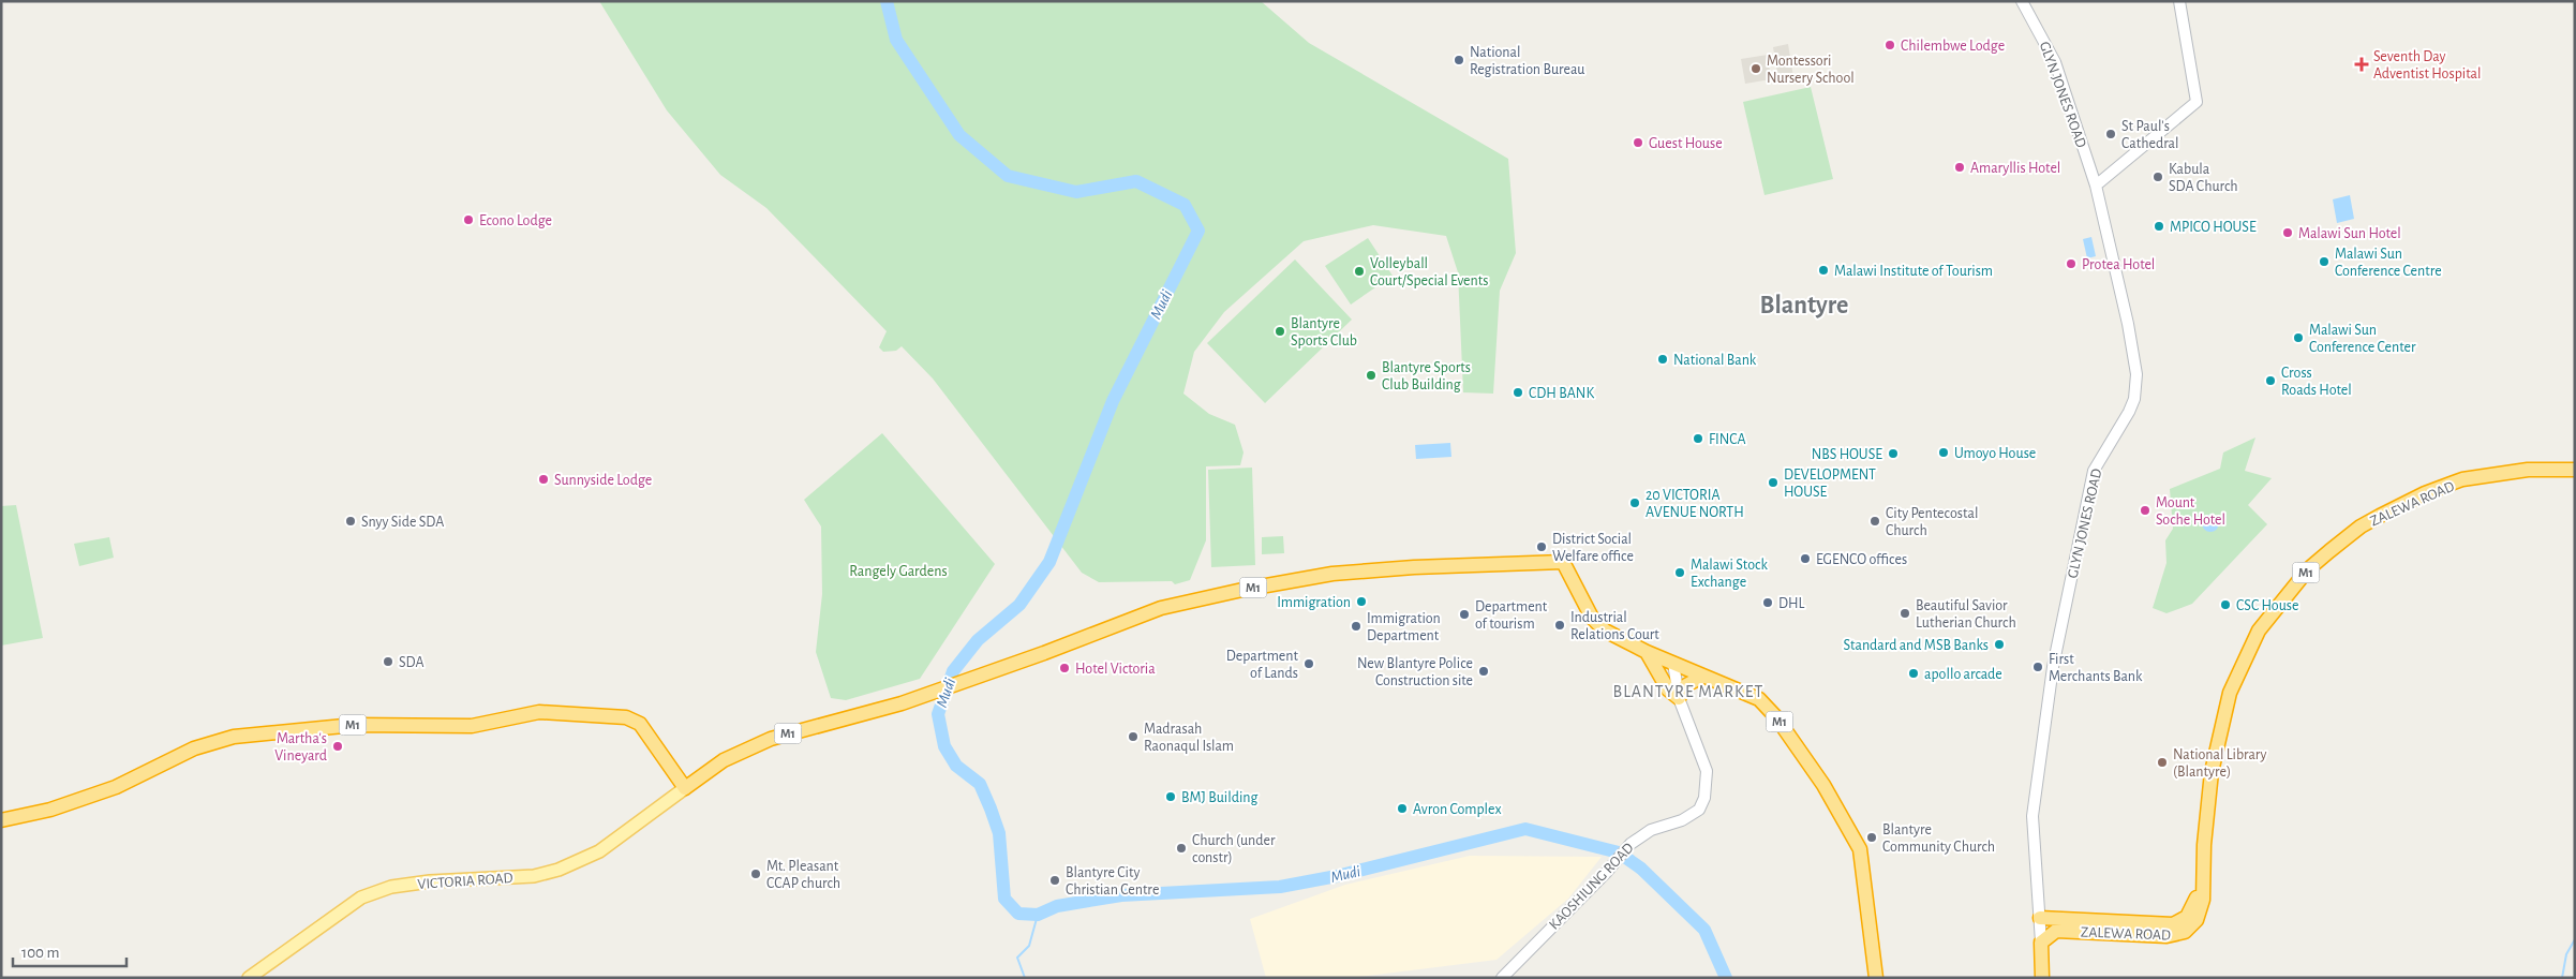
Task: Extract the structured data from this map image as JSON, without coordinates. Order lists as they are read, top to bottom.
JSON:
{
  "streets": {
    "highway": ["ZALEWA ROAD", "M1"],
    "main road": ["VICTORIA ROAD"],
    "street": ["GLYN JONES ROAD", "KAOSHIUNG ROAD"]
  },
  "crossings": [
    ["GLYN JONES ROAD", "ZALEWA ROAD"],
    ["M1", "VICTORIA ROAD"],
    ["M1", "KAOSHIUNG ROAD"]
  ],
  "districts": ["Blantyre", "BLANTYRE MARKET"],
  "water": ["Mudi"],
  "parks": ["Rangely Gardens"],
  "places": {
    "other": [
      "Chilembwe Lodge",
      "National Registration Bureau",
      "Montessori Nursery School",
      "St Paul's Cathedral",
      "Guest House",
      "Amaryllis Hotel",
      "Kabula SDA Church",
      "Econo Lodge",
      "MPICO HOUSE",
      "Malawi Sun Hotel",
      "Malawi Sun Conference Centre",
      "Protea Hotel",
      "Malawi Institute of Tourism",
      "Volleyball Court/Special Events",
      "Blantyre Sports Club",
      "Malawi Sun Conference Center",
      "National Bank",
      "Blantyre Sports Club Building",
      "Cross Roads Hotel",
      "CDH BANK",
      "FINCA",
      "Umoyo House",
      "NBS HOUSE",
      "Sunnyside Lodge",
      "DEVELOPMENT HOUSE",
      "20 VICTORIA AVENUE NORTH",
      "Mount Soche Hotel",
      "Snyy Side SDA",
      "City Pentecostal Church",
      "District Social Welfare office",
      "EGENCO offices",
      "Malawi Stock Exchange",
      "Immigration",
      "DHL",
      "CSC House",
      "Beautiful Savior Lutherian Church",
      "Department of tourism",
      "Industrial Relations Court",
      "Immigration Department",
      "Standard and MSB Banks",
      "SDA",
      "Department of Lands",
      "First Merchants Bank",
      "Hotel Victoria",
      "New Blantyre Police Construction site",
      "apollo arcade",
      "Madrasah Raonaqul Islam",
      "Martha's Vineyard",
      "National Library (Blantyre)",
      "BMJ Building",
      "Avron Complex",
      "Blantyre Community Church",
      "Church (under constr)",
      "Mt. Pleasant CCAP church",
      "Blantyre City Christian Centre"
    ],
    "health": ["Seventh Day Adventist Hospital"]
  },
  "scale_bar": "100 m"
}
